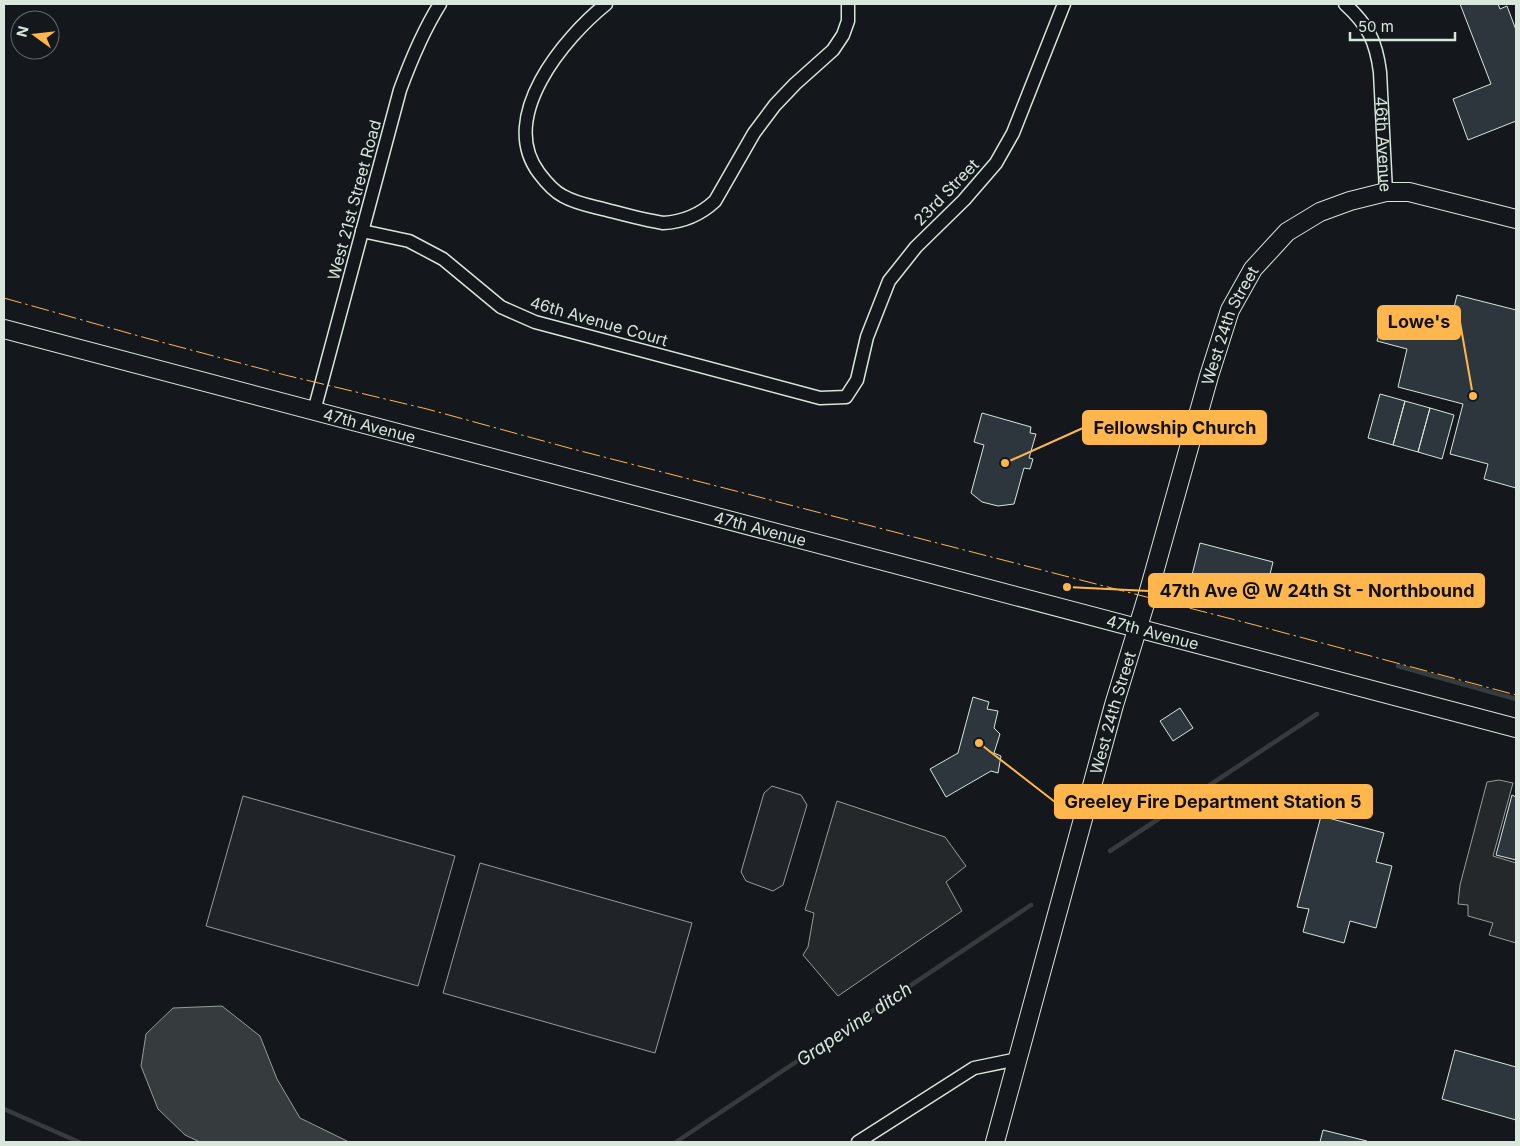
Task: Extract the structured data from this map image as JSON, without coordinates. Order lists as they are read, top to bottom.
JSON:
{
  "streets": {
    "main road": ["46th Avenue", "West 24th Street", "47th Avenue"],
    "street": ["23rd Street", "West 21st Street Road", "46th Avenue Court"]
  },
  "crossings": [
    ["46th Avenue", "West 24th Street"],
    ["23rd Street", "46th Avenue Court"],
    ["West 21st Street Road", "46th Avenue Court"],
    ["West 21st Street Road", "47th Avenue"],
    ["West 24th Street", "47th Avenue"]
  ],
  "water": ["Grapevine ditch"],
  "places": [
    "Lowe's",
    "Fellowship Church",
    "47th Ave @ W 24th St - Northbound",
    "Greeley Fire Department Station 5"
  ],
  "scale_bar": "50 m",
  "north": "left"
}
